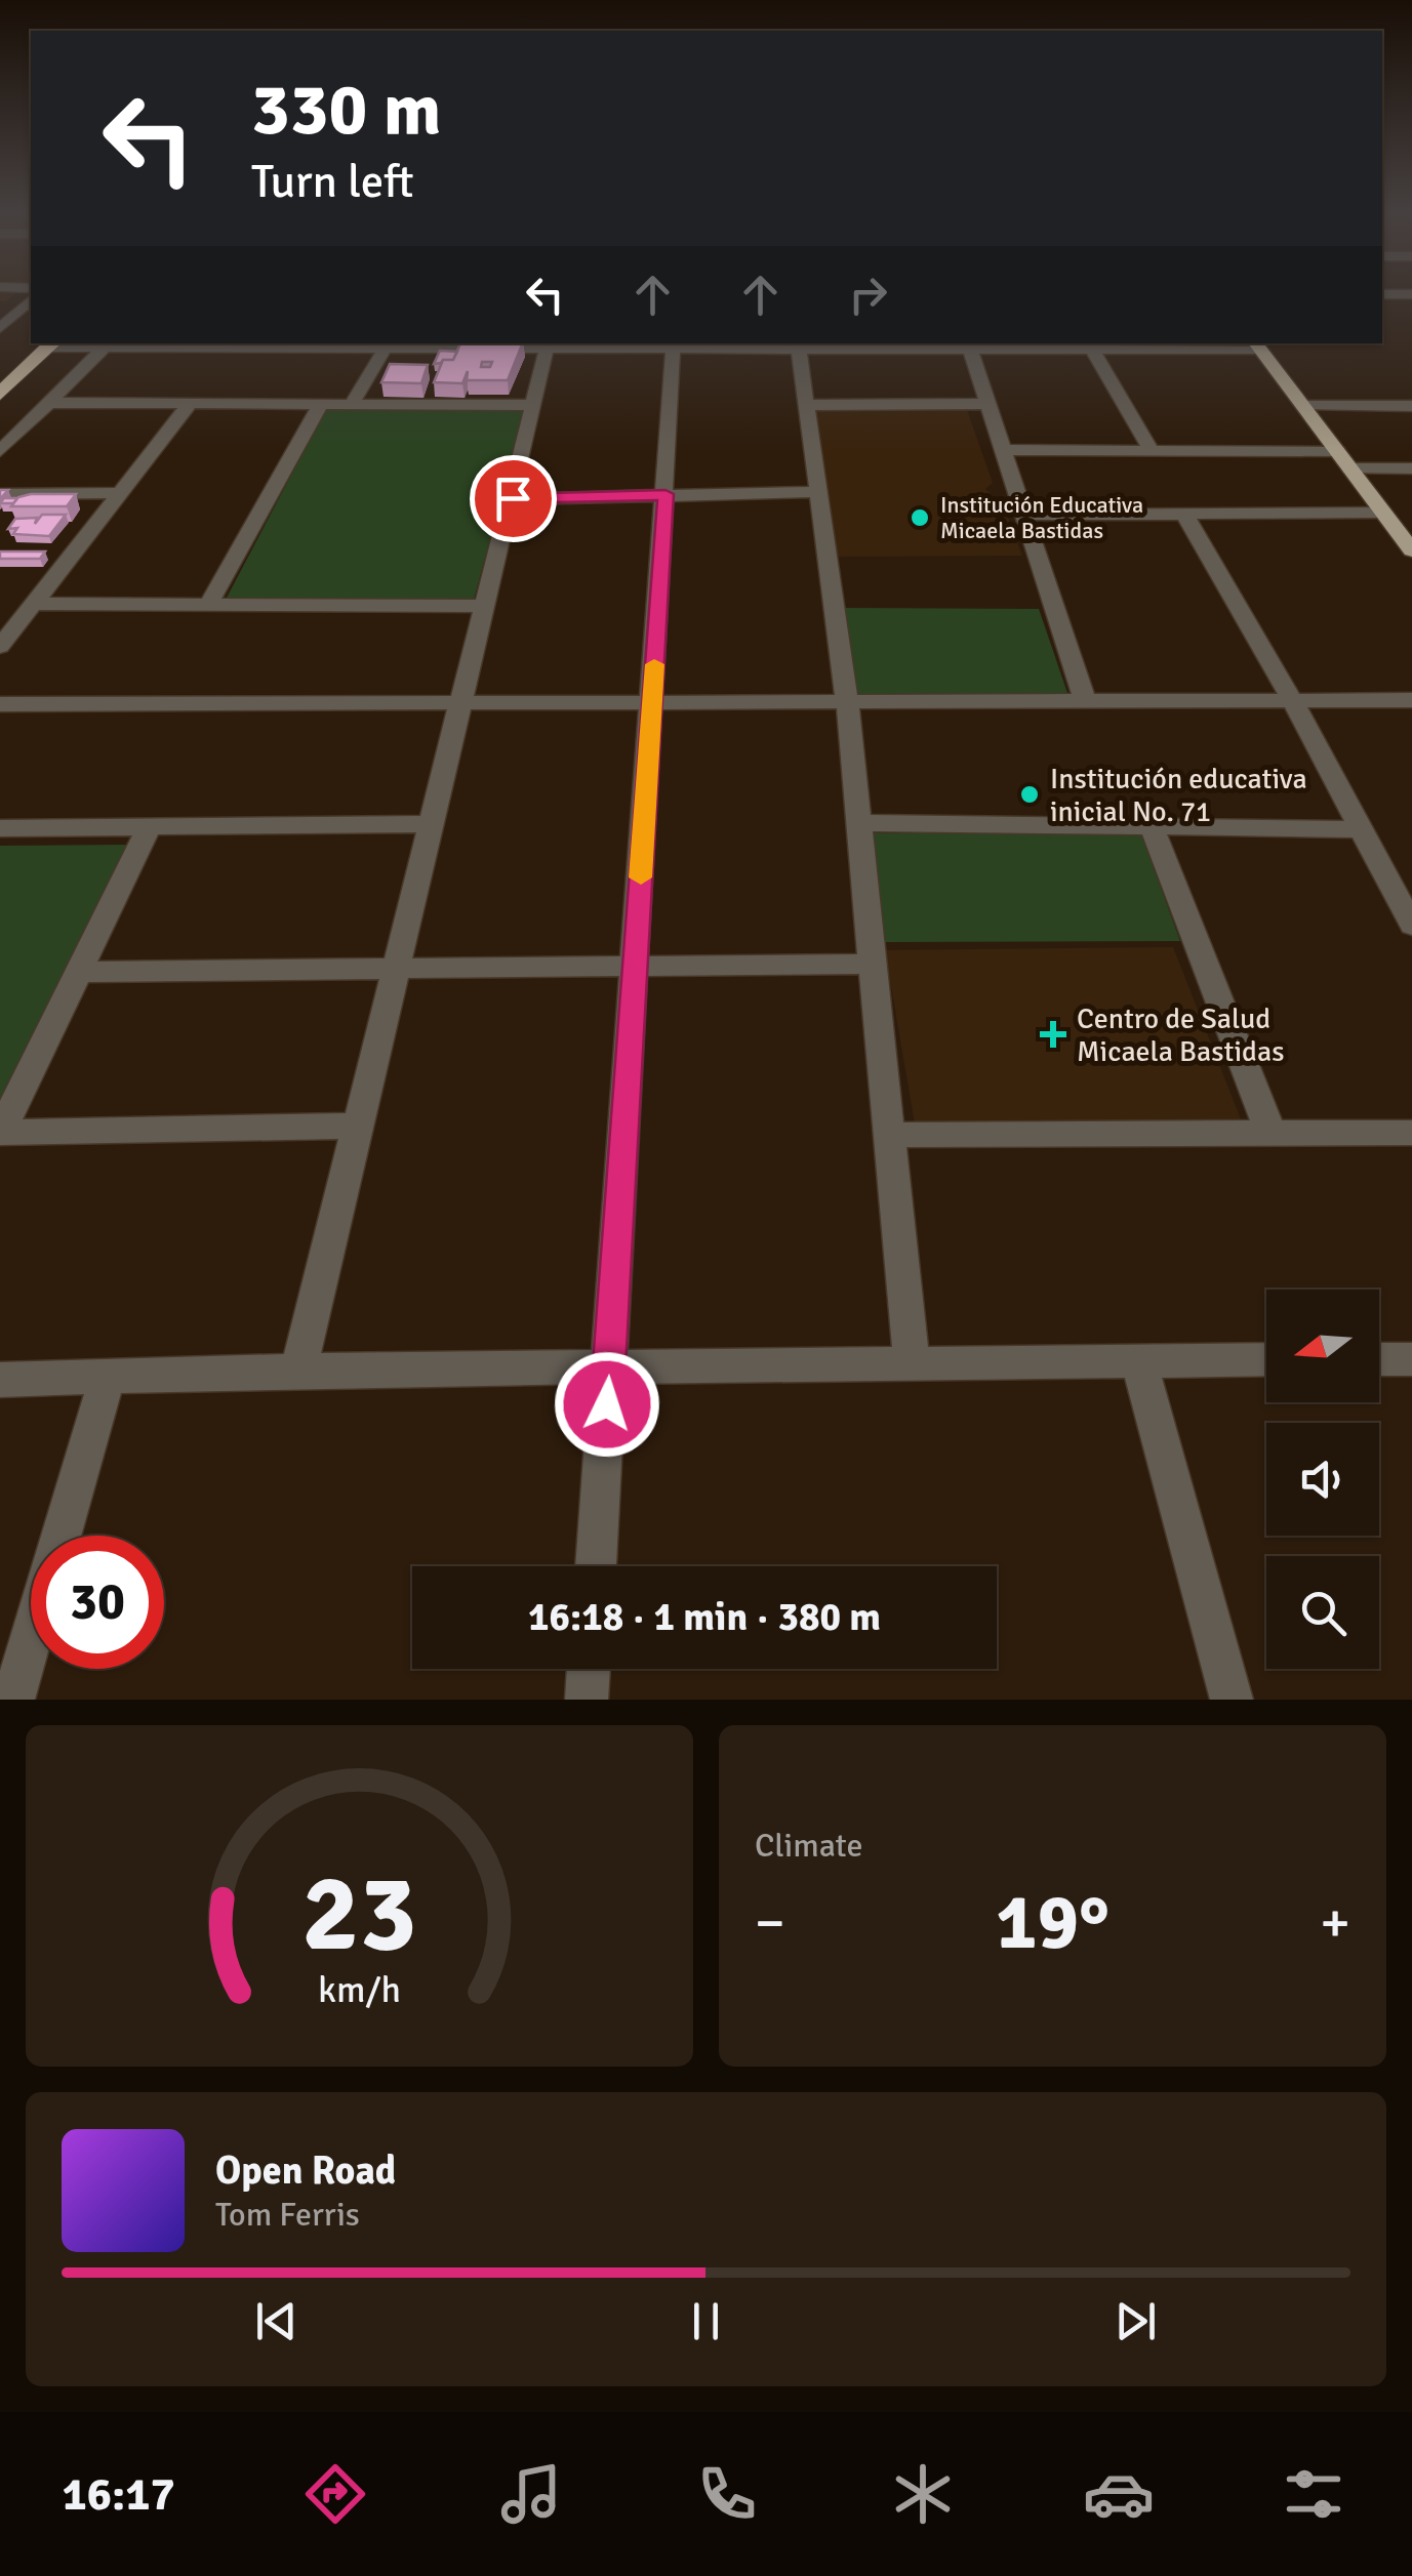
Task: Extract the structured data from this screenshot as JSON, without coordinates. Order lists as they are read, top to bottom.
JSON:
{
  "places": {
    "other": ["Institución Educativa Micaela Bastidas", "Institución educativa inicial No. 71"],
    "health": ["Centro de Salud Micaela Bastidas"]
  },
  "north": "left",
  "page": {
    "turn": ["330 m", "Turn left"],
    "limit": "30",
    "trip": "16:18 · 1 min · 380 m",
    "tile": "Climate",
    "heat": ["−", "19°", "+"],
    "song": ["Open Road", "Tom Ferris"],
    "tabs": "16:17",
    "gauge": ["23", "km/h"]
  }
}
